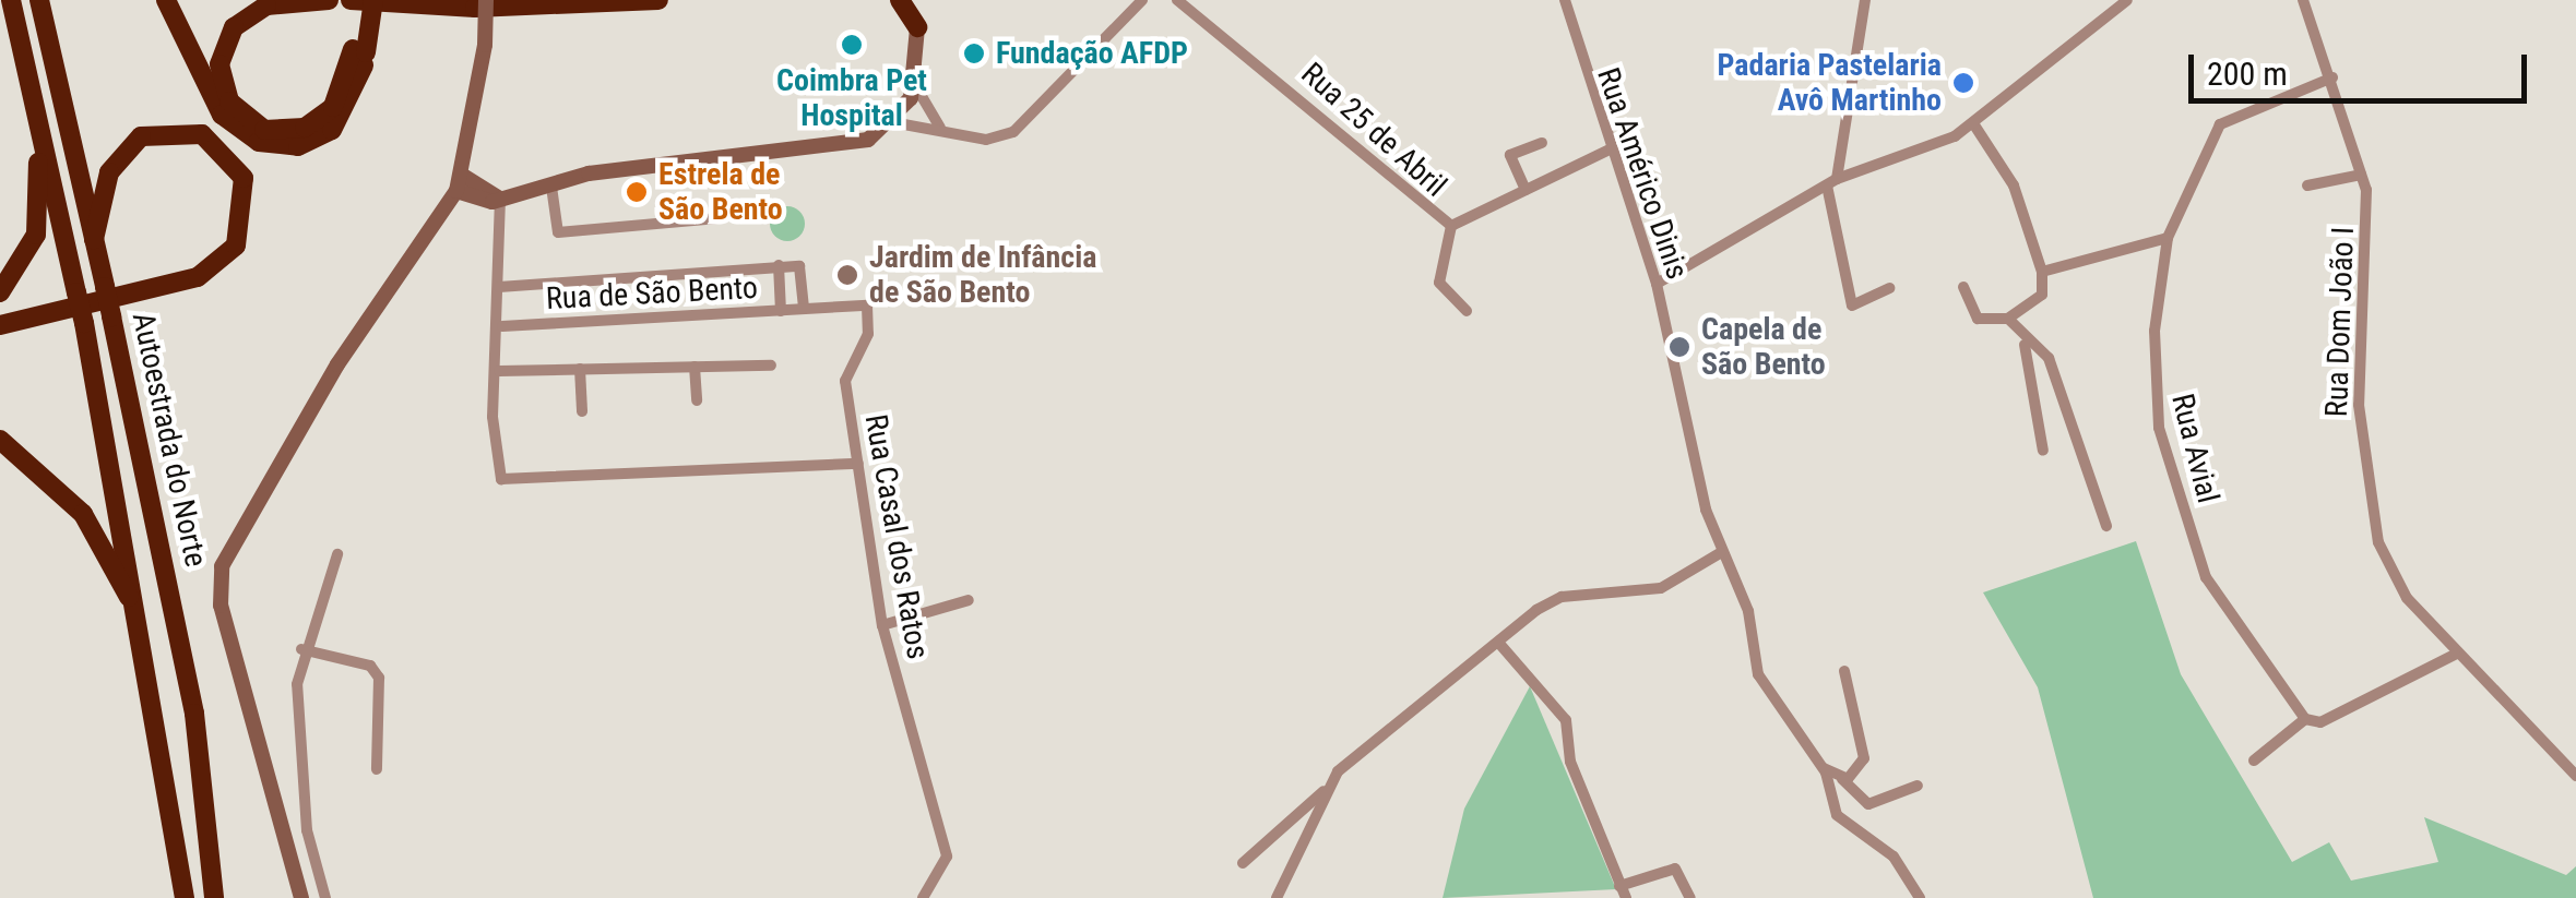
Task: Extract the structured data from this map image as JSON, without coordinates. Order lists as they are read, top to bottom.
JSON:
{
  "streets": {
    "highway": ["Autoestrada do Norte"],
    "street": [
      "Rua 25 de Abril",
      "Rua Américo Dinis",
      "Rua de São Bento",
      "Rua Dom João I",
      "Rua Avial",
      "Rua Casal dos Ratos"
    ]
  },
  "crossings": [
    ["Rua 25 de Abril", "Rua Américo Dinis"],
    ["Rua de São Bento", "Rua Casal dos Ratos"],
    ["Rua Dom João I", "Rua Avial"]
  ],
  "places": [
    "Coimbra Pet Hospital",
    "Fundação AFDP",
    "Padaria Pastelaria Avô Martinho",
    "Estrela de São Bento",
    "Jardim de Infância de São Bento",
    "Capela de São Bento"
  ],
  "scale_bar": "200 m"
}
